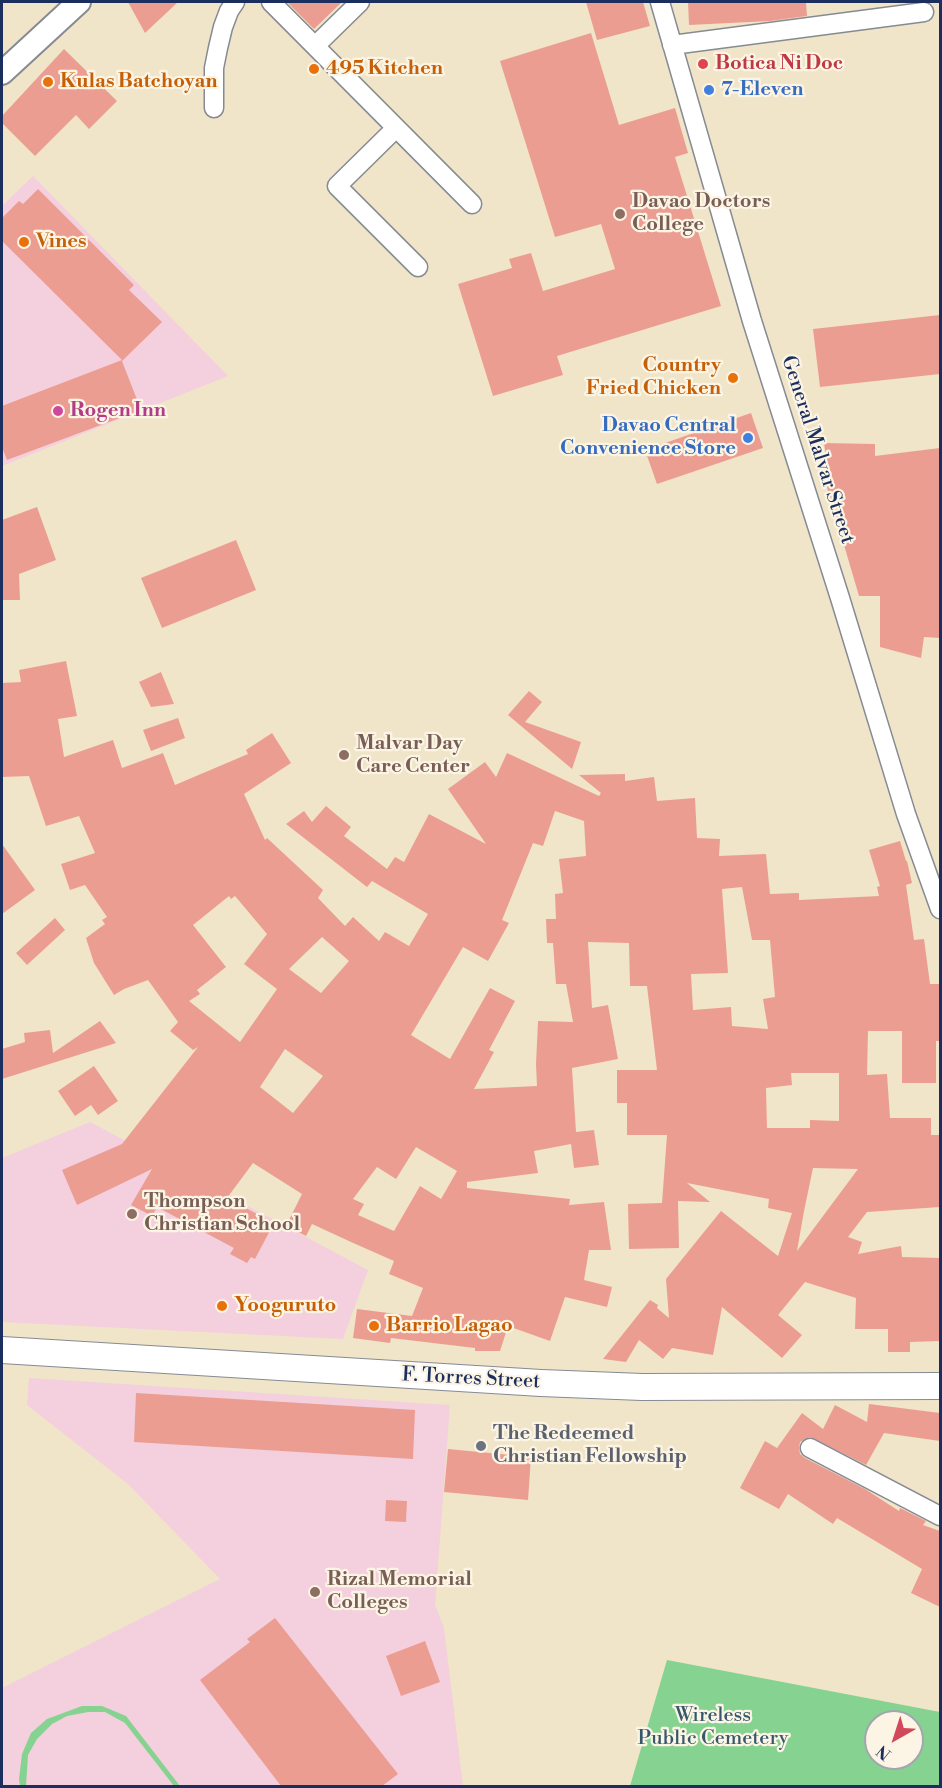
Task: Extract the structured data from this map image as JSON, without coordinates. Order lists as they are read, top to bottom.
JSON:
{
  "streets": {
    "main road": ["F. Torres Street"],
    "street": ["General Malvar Street"]
  },
  "parks": ["Wireless Public Cemetery"],
  "places": [
    "Botica Ni Doc",
    "495 Kitchen",
    "Kulas Batchoyan",
    "7-Eleven",
    "Davao Doctors College",
    "Vines",
    "Country Fried Chicken",
    "Rogen Inn",
    "Davao Central Convenience Store",
    "Malvar Day Care Center",
    "Thompson Christian School",
    "Yooguruto",
    "Barrio Lagao",
    "The Redeemed Christian Fellowship",
    "Rizal Memorial Colleges"
  ],
  "north": "bottom left"
}
